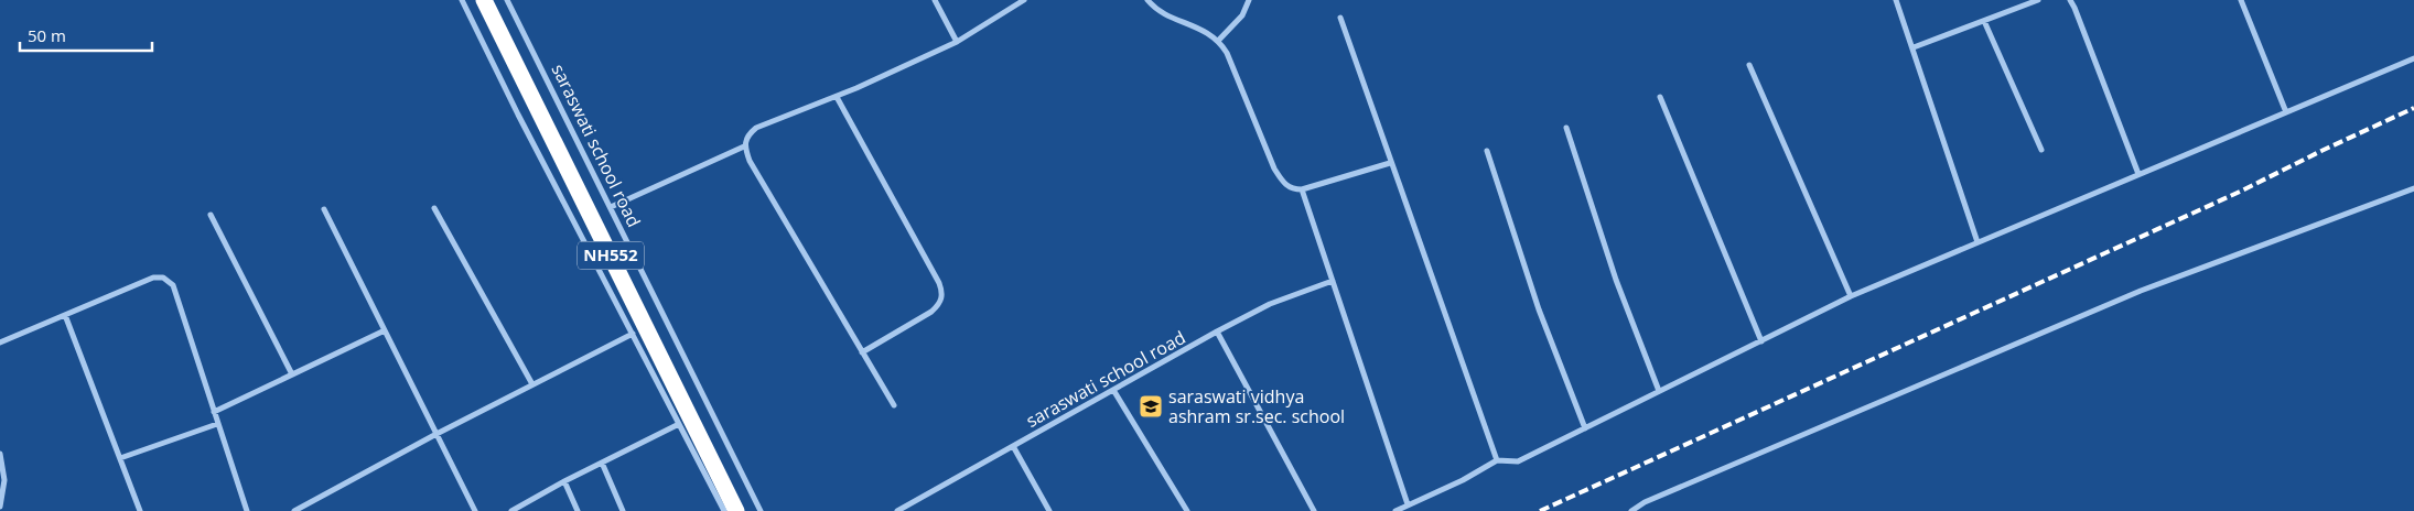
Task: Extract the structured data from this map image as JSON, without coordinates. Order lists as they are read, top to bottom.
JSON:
{
  "streets": {
    "highway": ["NH552"],
    "street": ["saraswati school road"]
  },
  "places": {
    "school or university": ["saraswati vidhya ashram sr.sec. school"]
  },
  "scale_bar": "50 m"
}
